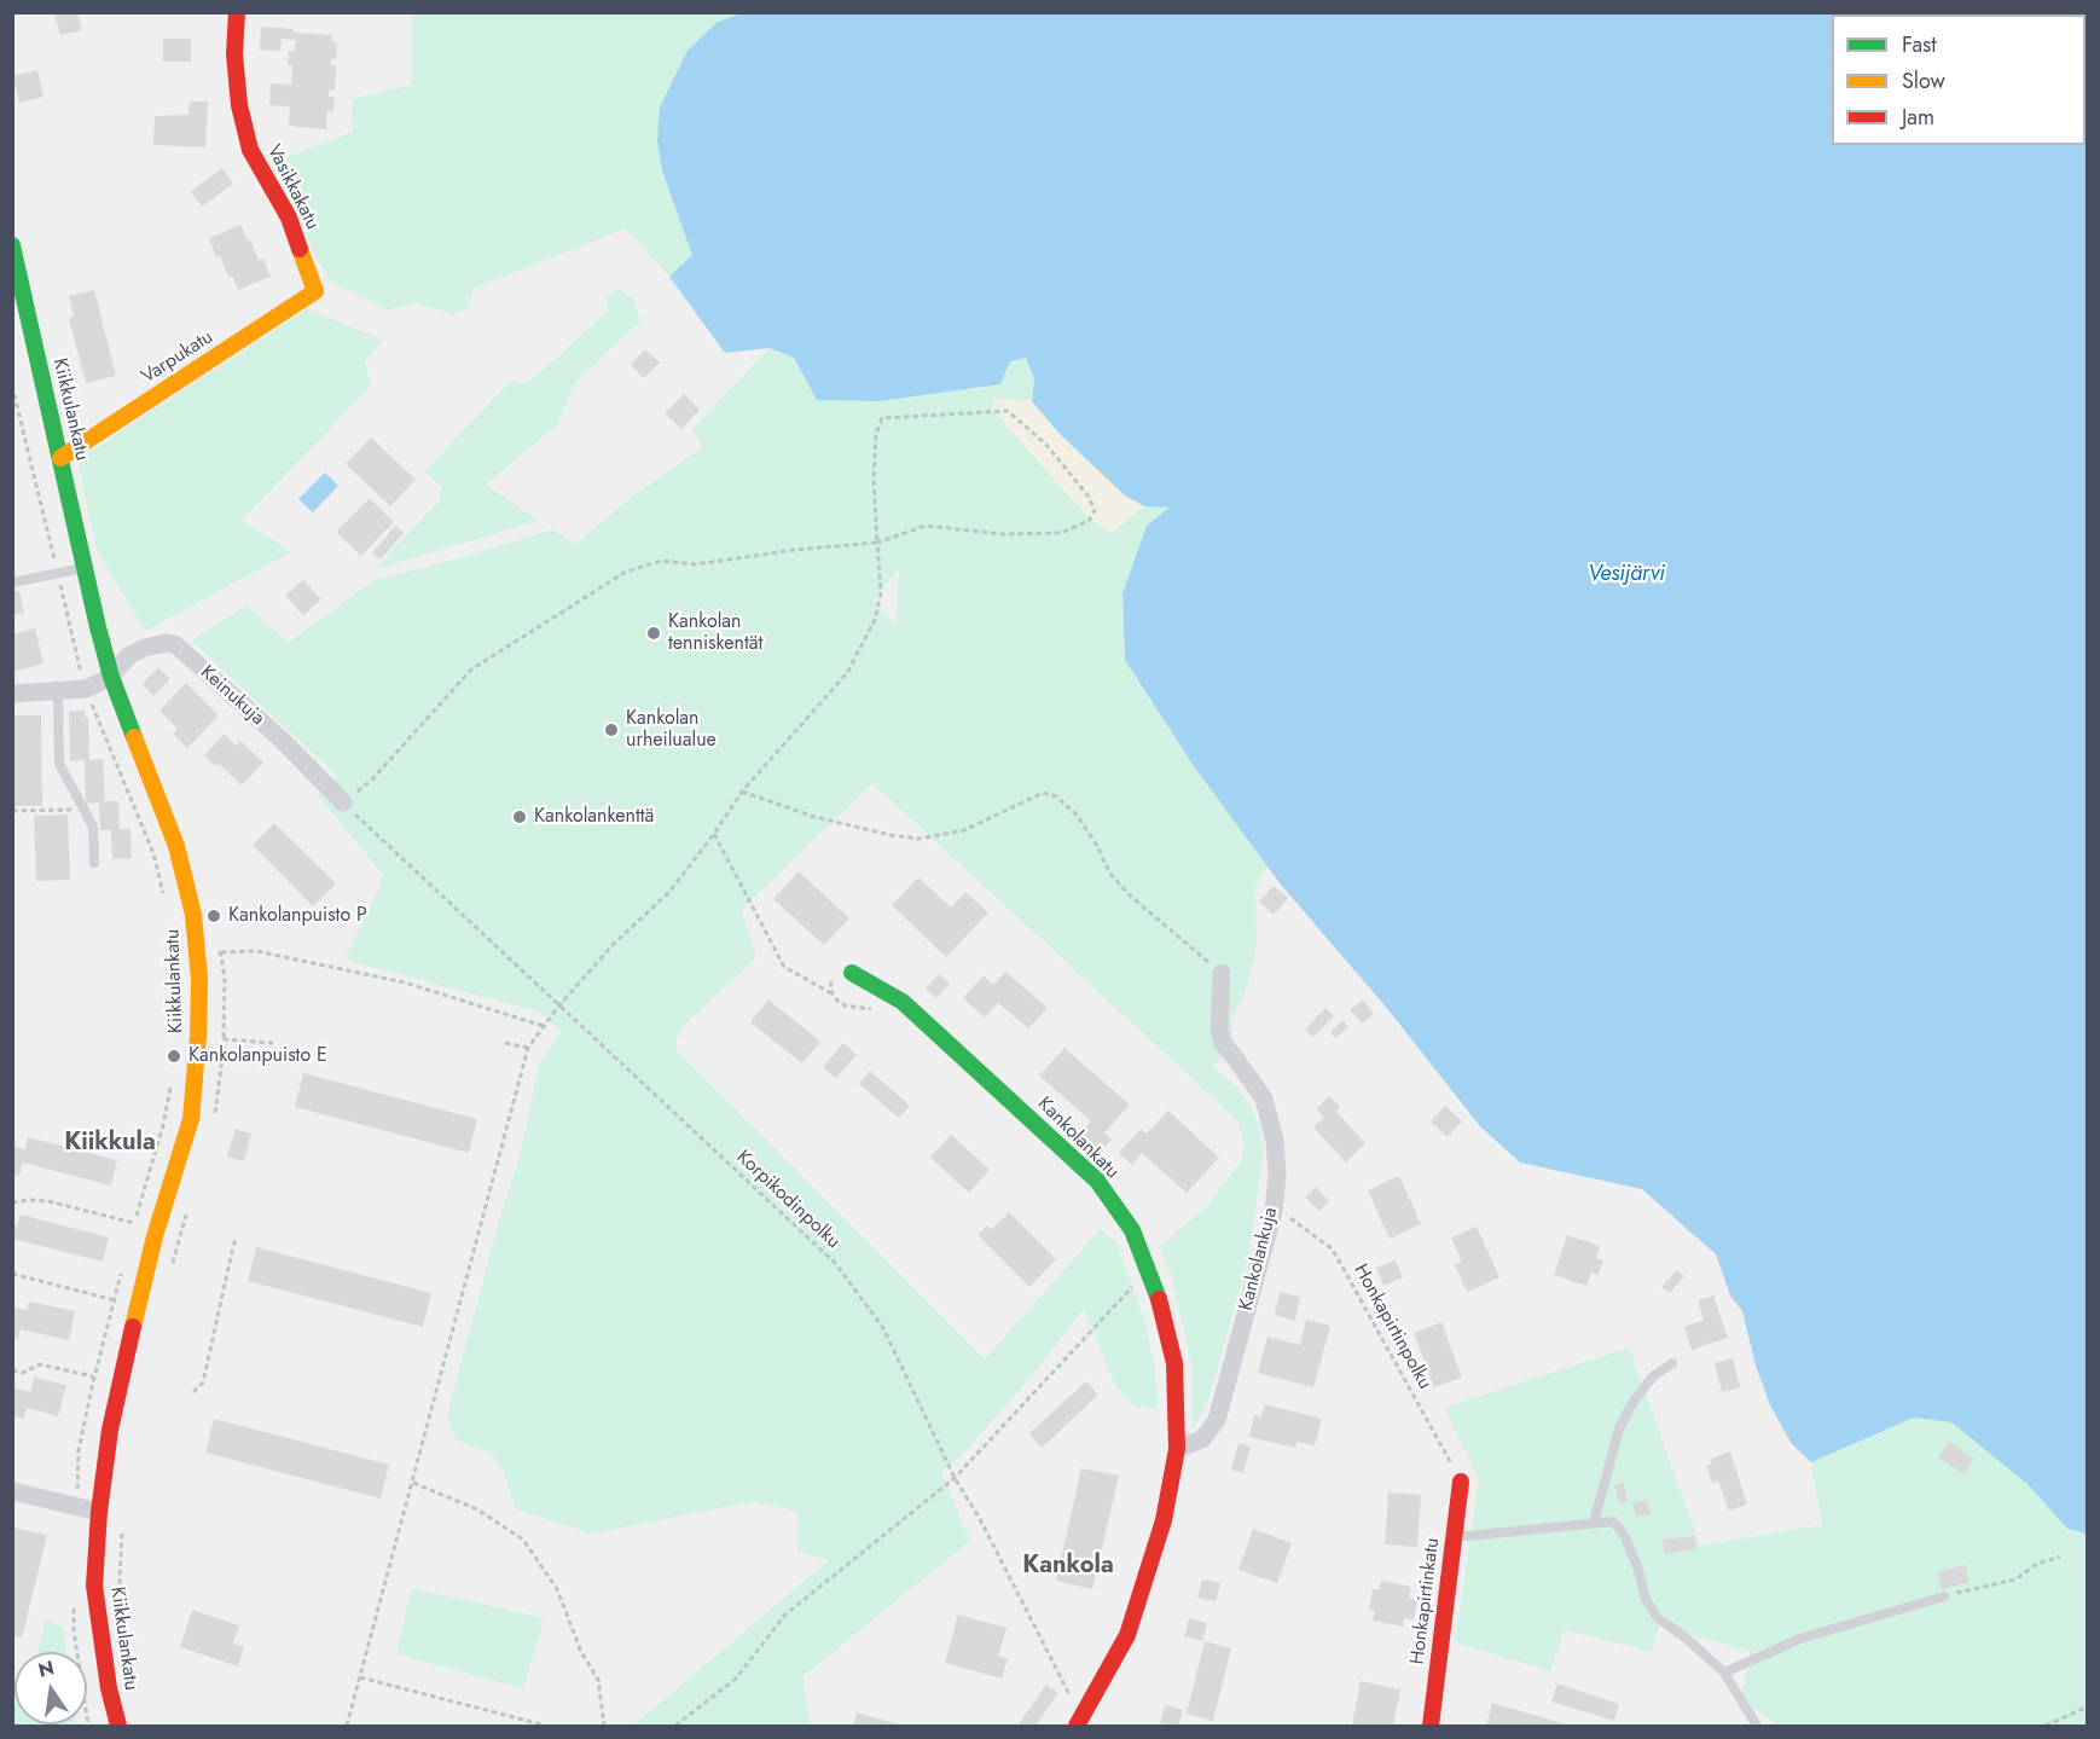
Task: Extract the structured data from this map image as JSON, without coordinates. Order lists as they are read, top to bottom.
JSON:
{
  "streets": {
    "street": [
      "Vasikkakatu",
      "Varpukatu",
      "Kiikkulankatu",
      "Keinukuja",
      "Kankolankatu",
      "Kankolankuja",
      "Honkapirtinkatu"
    ],
    "path": ["Korpikodinpolku", "Honkapirtinpolku"]
  },
  "crossings": [
    ["Vasikkakatu", "Varpukatu"],
    ["Varpukatu", "Kiikkulankatu"],
    ["Kiikkulankatu", "Keinukuja"],
    ["Keinukuja", "Korpikodinpolku"],
    ["Kankolankatu", "Korpikodinpolku"],
    ["Kankolankatu", "Kankolankuja"],
    ["Kankolankuja", "Honkapirtinpolku"],
    ["Honkapirtinpolku", "Honkapirtinkatu"]
  ],
  "districts": ["Kiikkula", "Kankola"],
  "water": ["Vesijärvi"],
  "places": [
    "Kankolan tenniskentät",
    "Kankolan urheilualue",
    "Kankolankenttä",
    "Kankolanpuisto P",
    "Kankolanpuisto E"
  ],
  "legend": ["Fast", "Slow", "Jam"],
  "north": "top"
}
